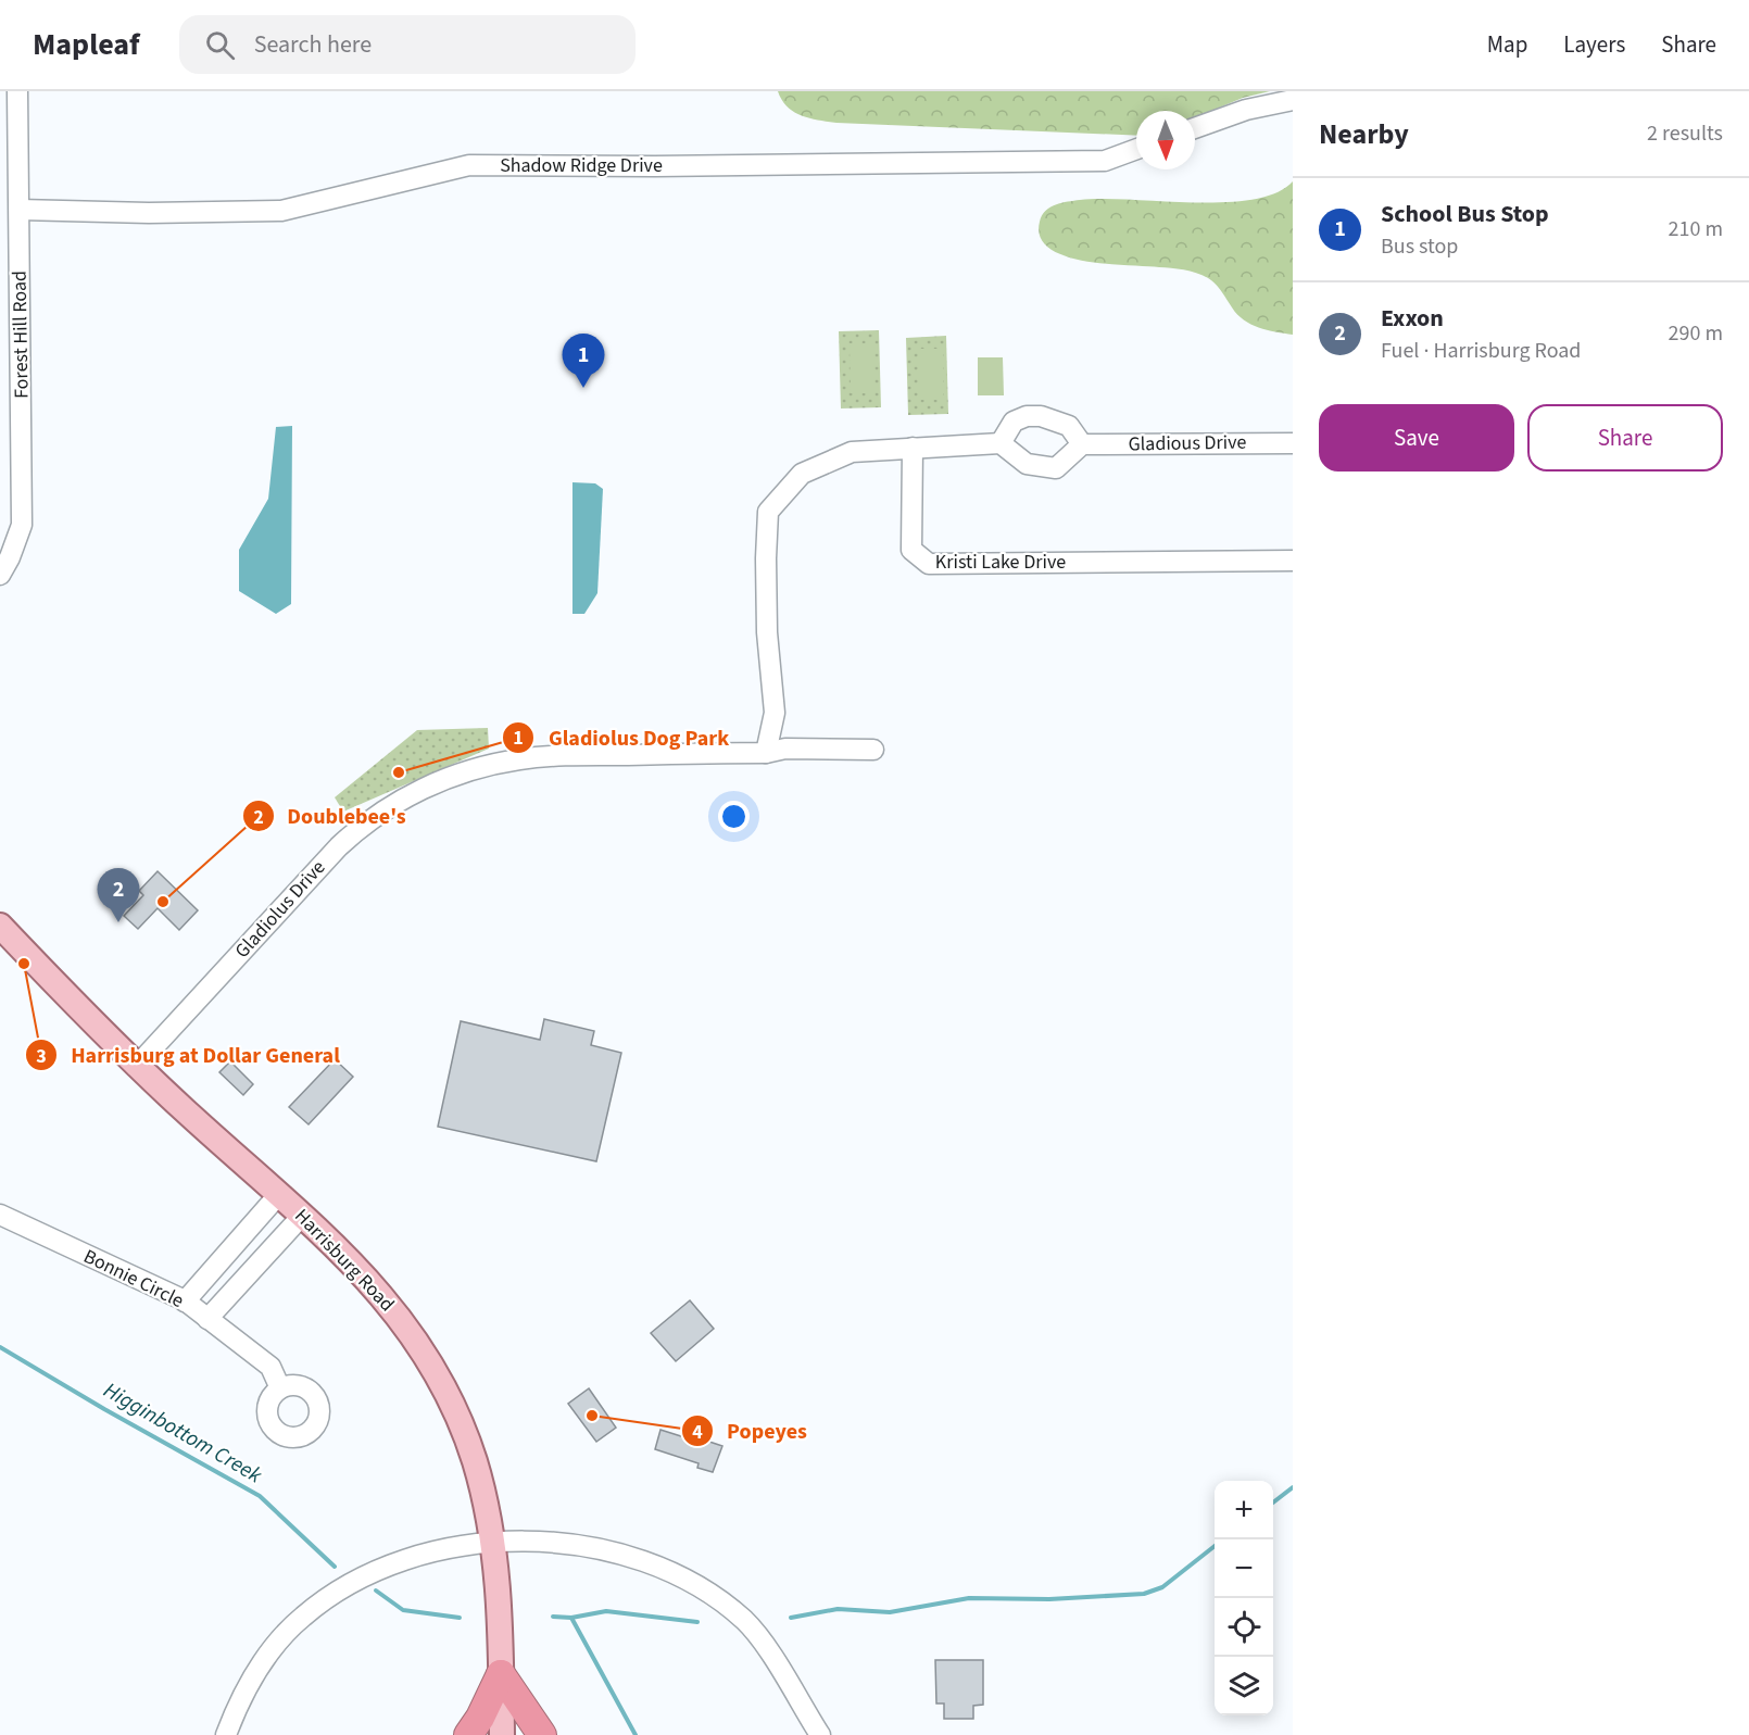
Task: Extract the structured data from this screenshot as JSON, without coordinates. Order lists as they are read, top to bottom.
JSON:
{
  "streets": {
    "main road": ["Harrisburg Road"],
    "street": [
      "Shadow Ridge Drive",
      "Forest Hill Road",
      "Gladious Drive",
      "Kristi Lake Drive",
      "Gladiolus Drive",
      "Bonnie Circle"
    ]
  },
  "crossings": [
    ["Shadow Ridge Drive", "Forest Hill Road"],
    ["Gladiolus Drive", "Harrisburg Road"]
  ],
  "water": ["Higginbottom Creek"],
  "places": [
    "Gladiolus Dog Park",
    "Doublebee's",
    "Harrisburg at Dollar General",
    "Popeyes"
  ],
  "north": "bottom",
  "page": {
    "header": "Mapleaf",
    "search": "Search here",
    "nav": ["Map", "Layers", "Share"],
    "heading": ["Nearby", "2 results"],
    "list": [
      {
        "mark": "1",
        "name": "School Bus Stop",
        "note": "Bus stop",
        "value": "210 m"
      },
      {
        "mark": "2",
        "name": "Exxon",
        "note": "Fuel · Harrisburg Road",
        "value": "290 m"
      }
    ],
    "pins": ["1", "2"],
    "buttons": ["Save", "Share"],
    "map_buttons": ["+", "−"]
  }
}
